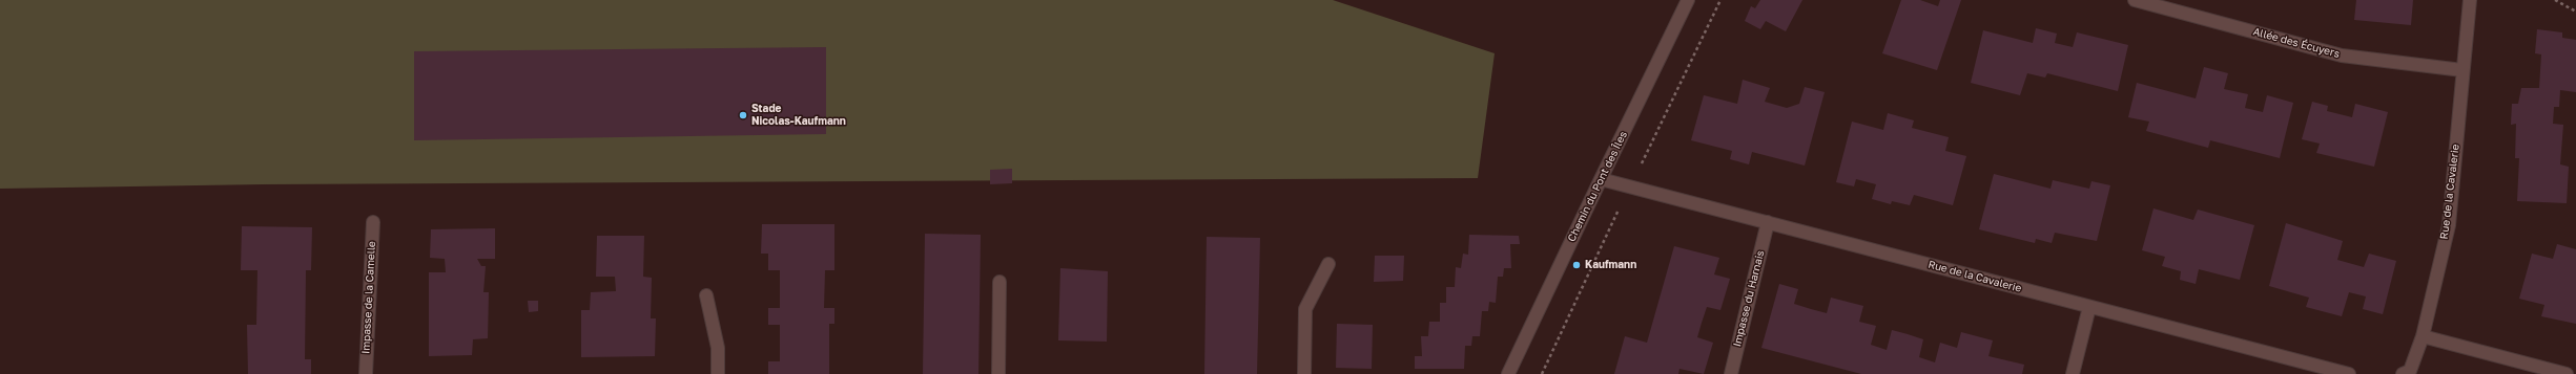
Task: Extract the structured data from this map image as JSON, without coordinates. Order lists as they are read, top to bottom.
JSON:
{
  "streets": {
    "street": [
      "Allée des Écuyers",
      "Chemin du Pont des Îles",
      "Rue de la Cavalerie",
      "Impasse de la Camelle",
      "Impasse du Harnais"
    ]
  },
  "crossings": [
    ["Allée des Écuyers", "Rue de la Cavalerie"],
    ["Chemin du Pont des Îles", "Rue de la Cavalerie"],
    ["Rue de la Cavalerie", "Impasse du Harnais"]
  ],
  "places": ["Stade Nicolas-Kaufmann", "Kaufmann"]
}
